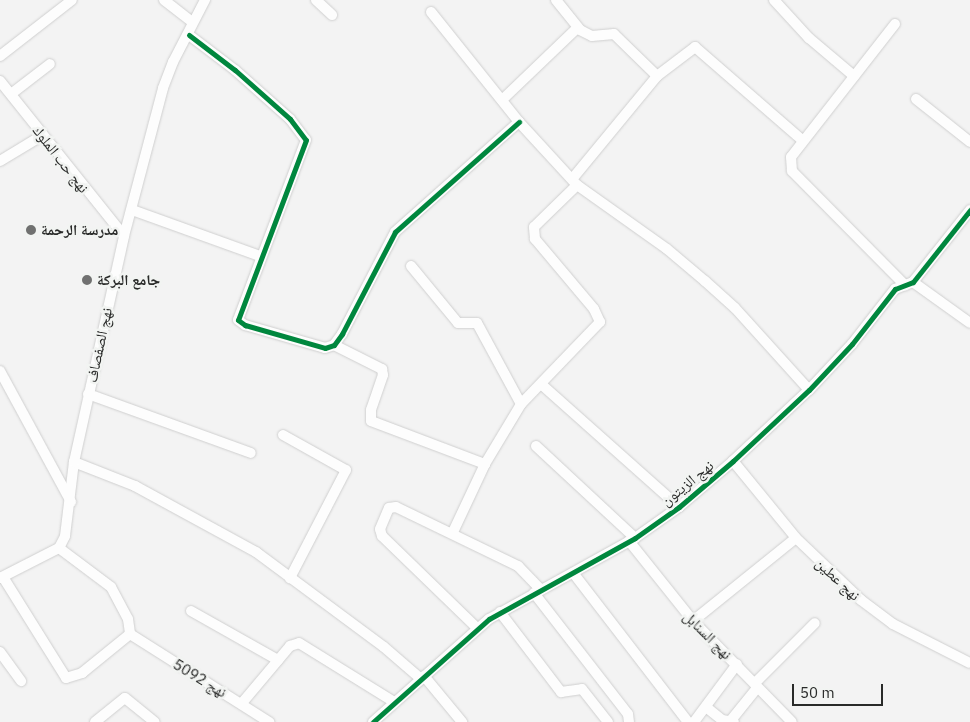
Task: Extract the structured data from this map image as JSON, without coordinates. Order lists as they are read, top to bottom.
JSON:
{
  "streets": {
    "street": [
      "نهج حب الملوك",
      "نهج الصفصاف",
      "نهج الزيتون",
      "نهج عطين",
      "نهج السنابل",
      "نهج 5092"
    ]
  },
  "crossings": [
    ["نهج حب الملوك", "نهج الصفصاف"],
    ["نهج الزيتون", "نهج عطين"],
    ["نهج الزيتون", "نهج السنابل"]
  ],
  "places": ["مدرسة الرحمة", "جامع البركة"],
  "scale_bar": "50 m"
}
